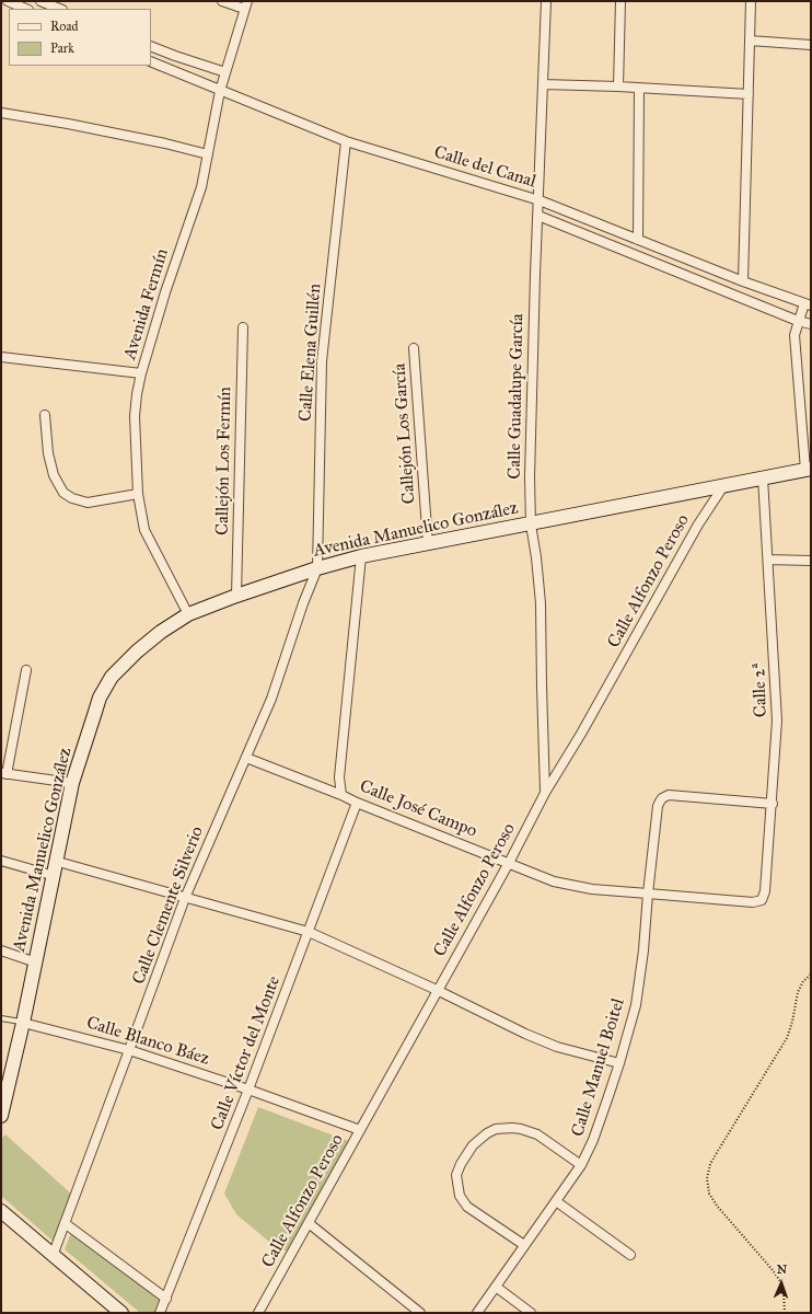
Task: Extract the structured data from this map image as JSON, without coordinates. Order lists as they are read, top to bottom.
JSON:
{
  "streets": {
    "street": [
      "Calle del Canal",
      "Avenida Fermín",
      "Calle Elena Guillén",
      "Calle Guadalupe García",
      "Callejón Los García",
      "Callejón Los Fermín",
      "Avenida Manuelico González",
      "Calle Alfonzo Peroso",
      "Calle 2ª",
      "Calle José Campo",
      "Calle Clemente Silverio",
      "Calle Blanco Báez",
      "Calle Víctor del Monte",
      "Calle Manuel Boitel"
    ]
  },
  "crossings": [
    ["Calle del Canal", "Avenida Fermín"],
    ["Calle del Canal", "Calle Elena Guillén"],
    ["Calle del Canal", "Calle Guadalupe García"],
    ["Avenida Fermín", "Avenida Manuelico González"],
    ["Calle Elena Guillén", "Avenida Manuelico González"],
    ["Calle Elena Guillén", "Calle Clemente Silverio"],
    ["Calle Guadalupe García", "Avenida Manuelico González"],
    ["Calle Guadalupe García", "Calle Alfonzo Peroso"],
    ["Callejón Los García", "Avenida Manuelico González"],
    ["Callejón Los Fermín", "Avenida Manuelico González"],
    ["Avenida Manuelico González", "Calle Alfonzo Peroso"],
    ["Avenida Manuelico González", "Calle 2ª"],
    ["Avenida Manuelico González", "Calle Clemente Silverio"],
    ["Avenida Manuelico González", "Calle Blanco Báez"],
    ["Calle Alfonzo Peroso", "Calle José Campo"],
    ["Calle Alfonzo Peroso", "Calle Blanco Báez"],
    ["Calle 2ª", "Calle José Campo"],
    ["Calle 2ª", "Calle Manuel Boitel"],
    ["Calle José Campo", "Calle Clemente Silverio"],
    ["Calle José Campo", "Calle Víctor del Monte"],
    ["Calle José Campo", "Calle Manuel Boitel"],
    ["Calle Clemente Silverio", "Calle Blanco Báez"],
    ["Calle Blanco Báez", "Calle Víctor del Monte"]
  ],
  "legend": ["Road", "Park"],
  "north": "top"
}
